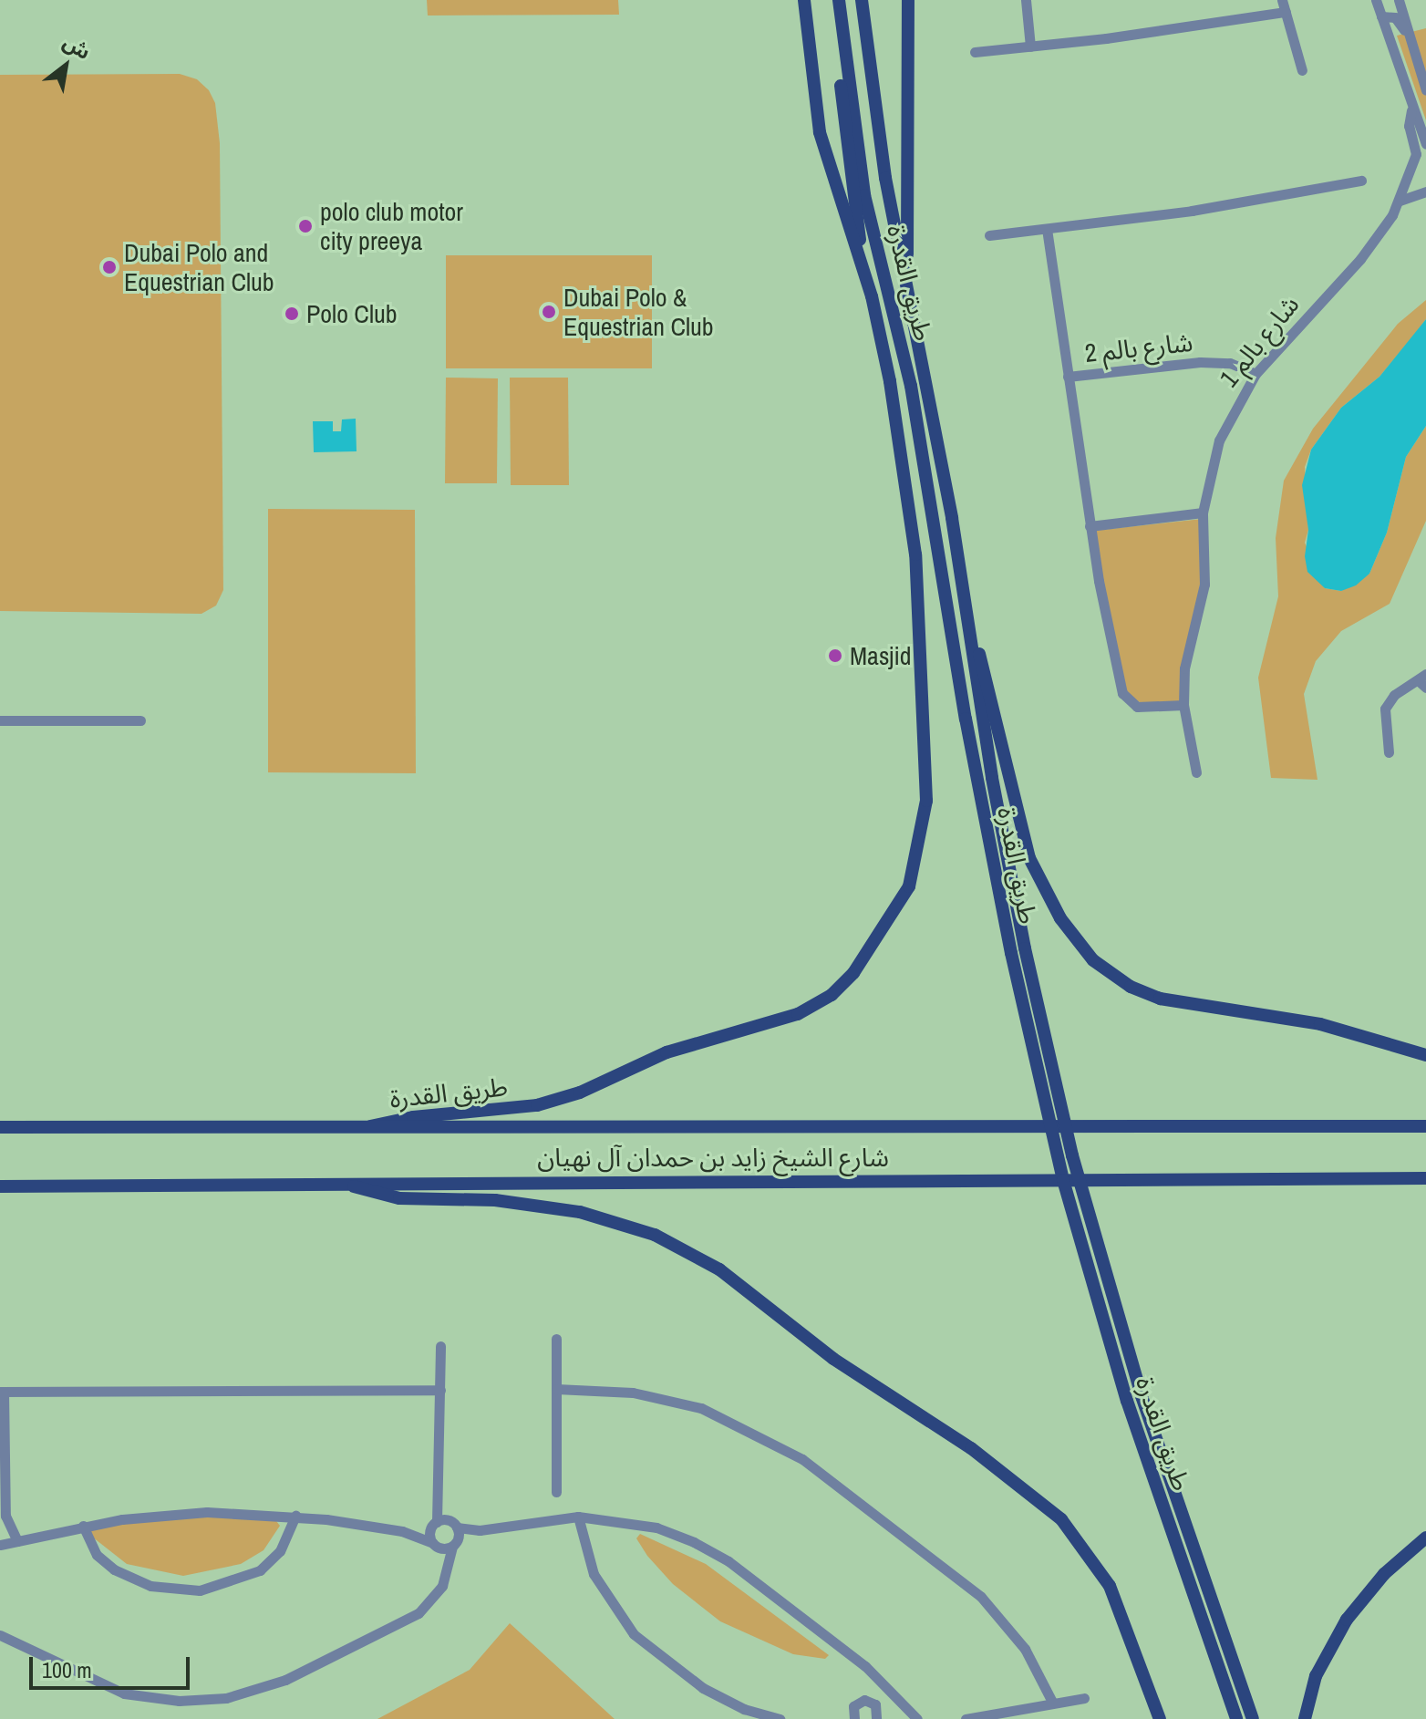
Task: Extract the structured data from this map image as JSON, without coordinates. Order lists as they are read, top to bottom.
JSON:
{
  "streets": {
    "main road": ["طريق القدرة", "شارع الشيخ زايد بن حمدان آل نهيان"],
    "street": ["شارع بالم 1", "شارع بالم 2"]
  },
  "crossings": [
    ["طريق القدرة", "شارع الشيخ زايد بن حمدان آل نهيان"],
    ["شارع بالم 1", "شارع بالم 2"]
  ],
  "places": [
    "polo club motor city preeya",
    "Dubai Polo and Equestrian Club",
    "Dubai Polo & Equestrian Club",
    "Polo Club",
    "Masjid"
  ],
  "scale_bar": "100 m",
  "north": "top right"
}
